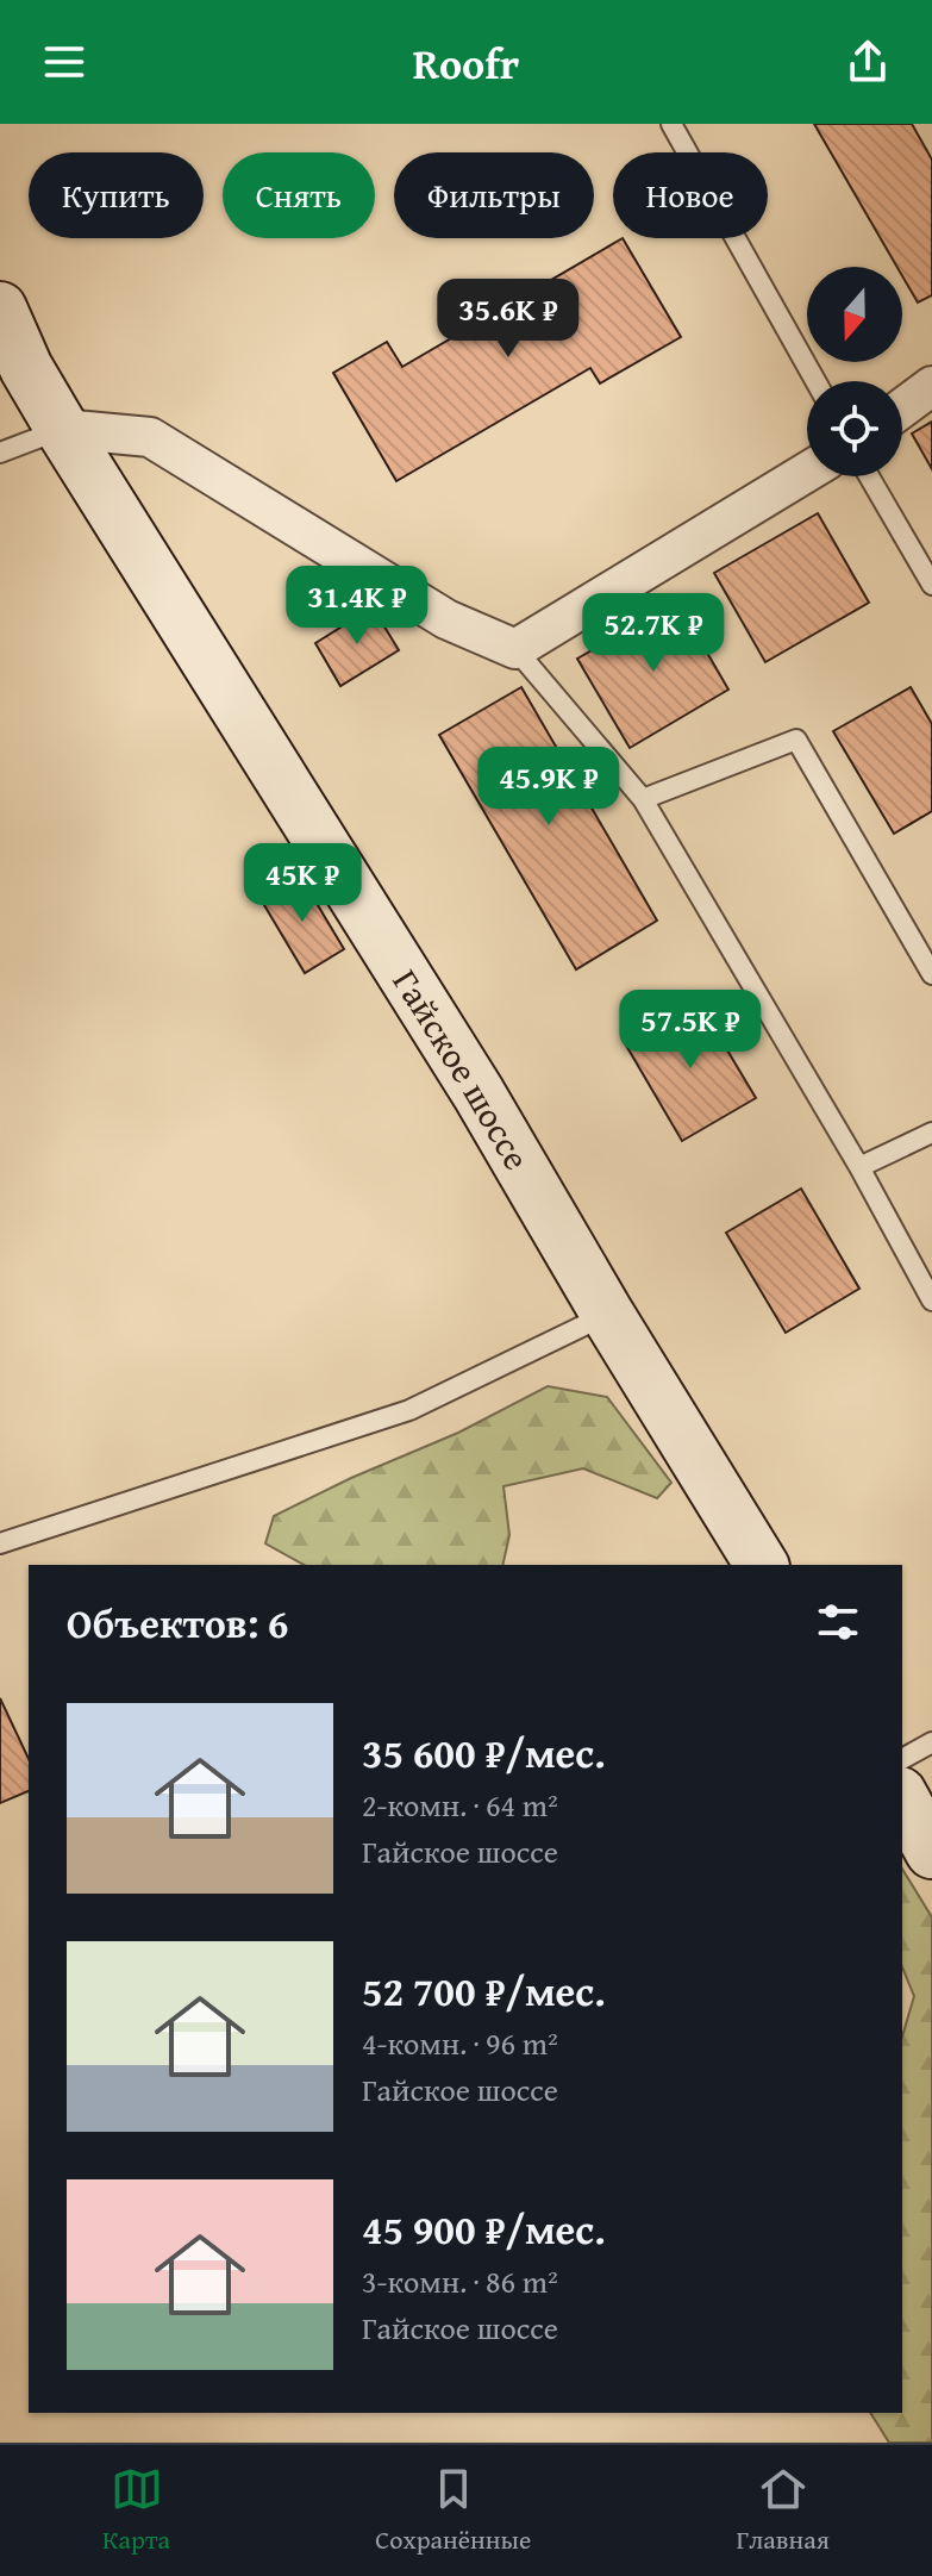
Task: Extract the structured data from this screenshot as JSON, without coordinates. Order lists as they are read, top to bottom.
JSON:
{
  "streets": {
    "main road": ["Гайское шоссе"]
  },
  "north": "bottom",
  "page": {
    "header": "Roofr",
    "chip": [
      "Купить",
      "Снять",
      "Фильтры",
      "Новое"
    ],
    "price": [
      "35.6K ₽",
      "31.4K ₽",
      "52.7K ₽",
      "45.9K ₽",
      "45K ₽",
      "57.5K ₽"
    ],
    "heading": "Объектов: 6",
    "list": [
      {
        "name": "35 600 ₽/мес.",
        "note": "2-комн. · 64 m² · Гайское шоссе"
      },
      {
        "name": "52 700 ₽/мес.",
        "note": "4-комн. · 96 m² · Гайское шоссе"
      },
      {
        "name": "45 900 ₽/мес.",
        "note": "3-комн. · 86 m² · Гайское шоссе"
      }
    ],
    "tabs": ["Карта", "Сохранённые", "Главная"]
  }
}
